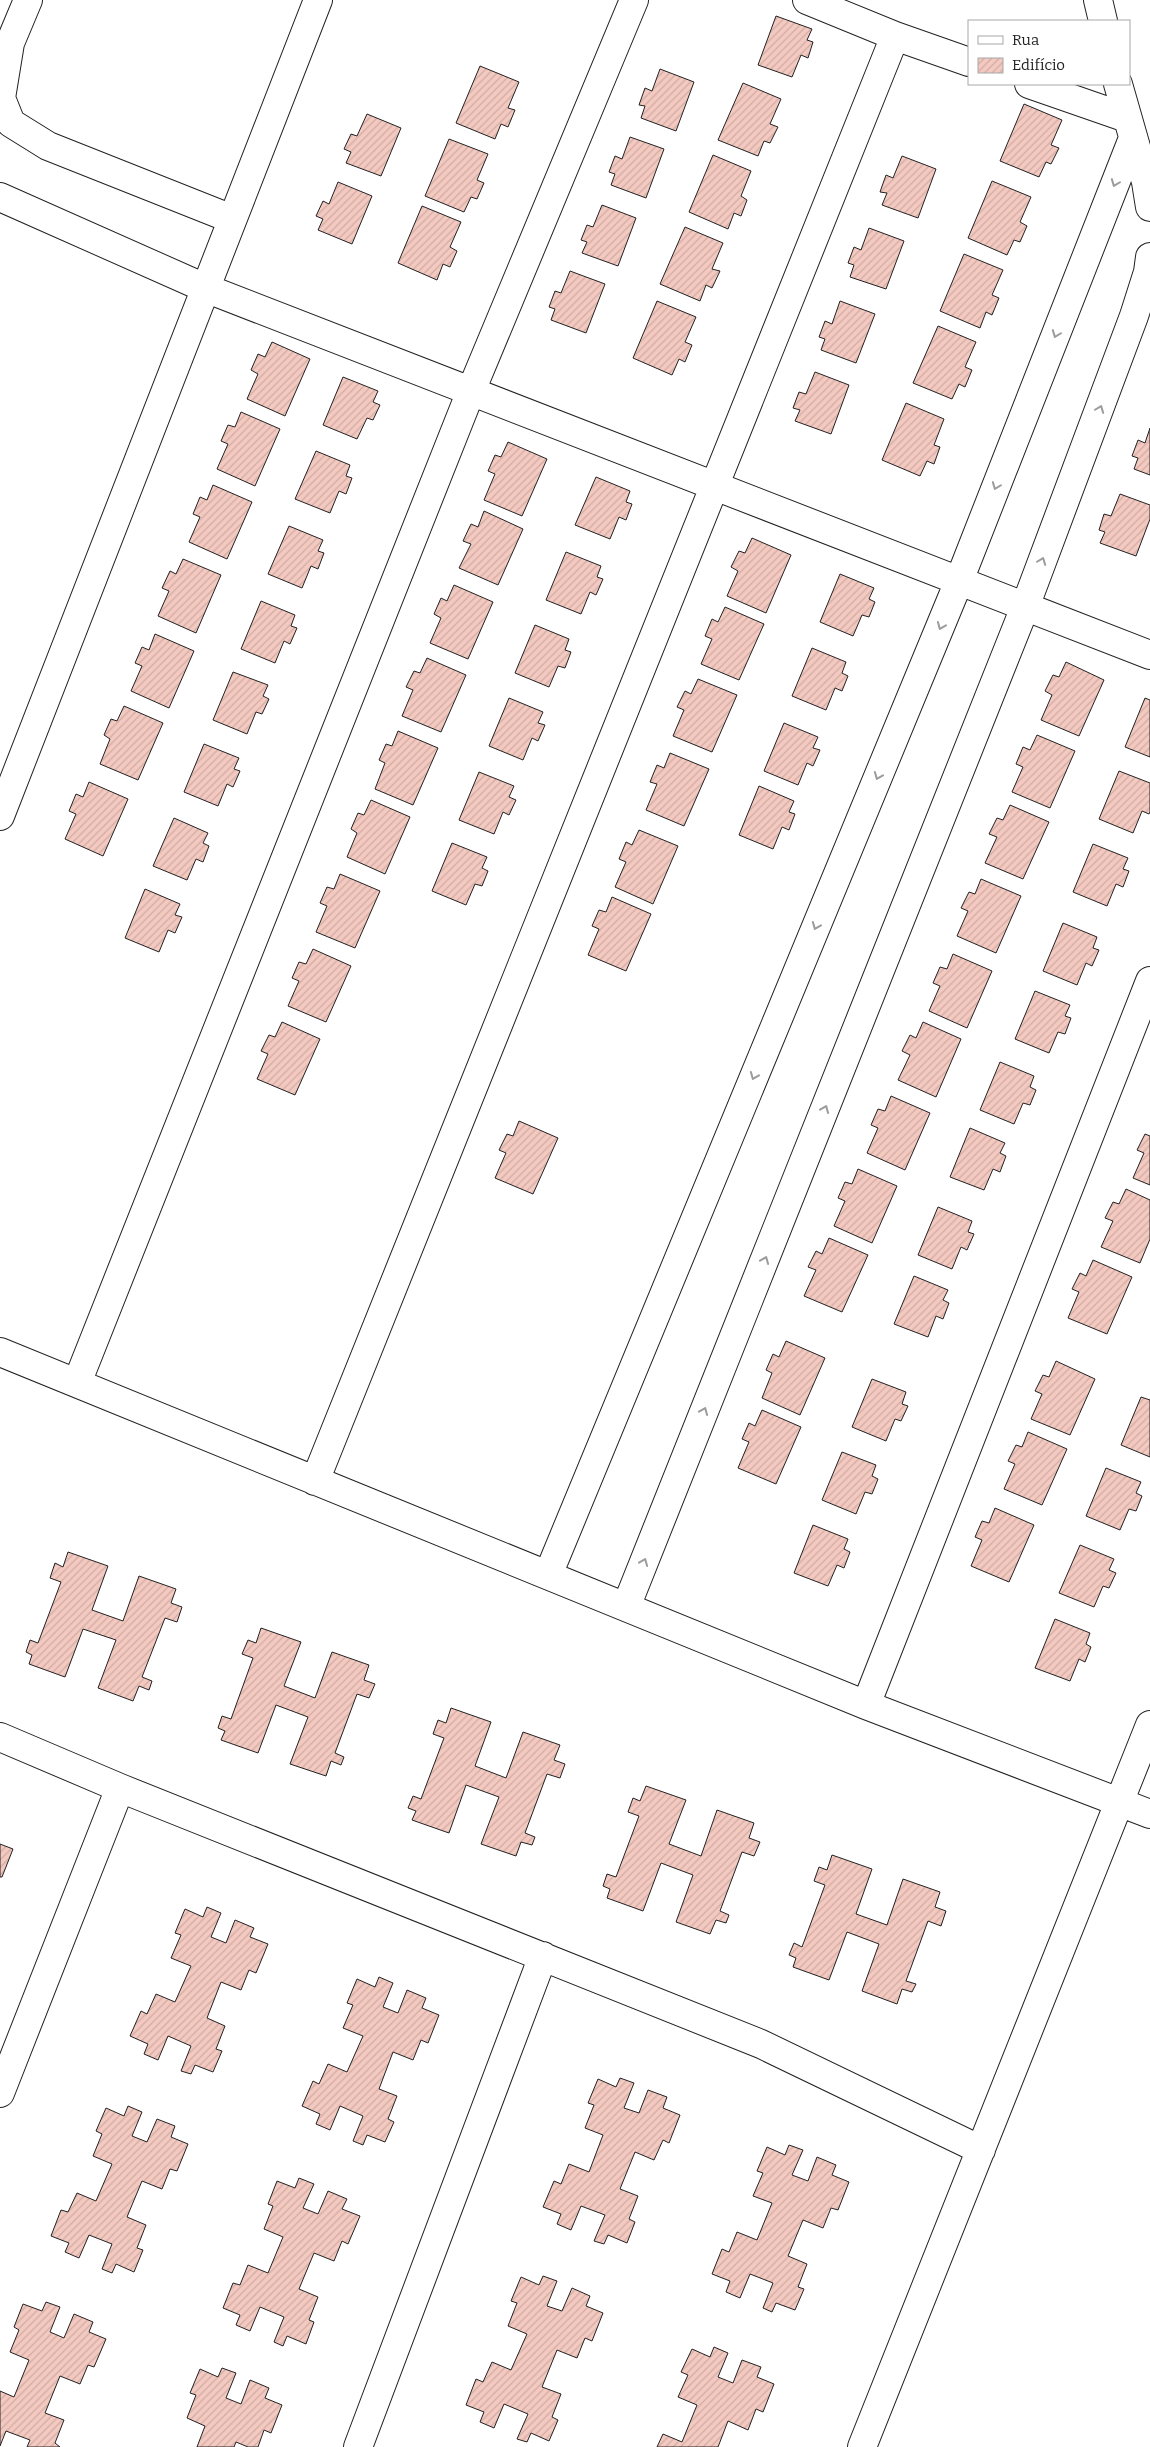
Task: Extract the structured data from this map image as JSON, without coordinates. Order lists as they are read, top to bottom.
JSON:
{
  "legend": ["Rua", "Edifício"]
}
